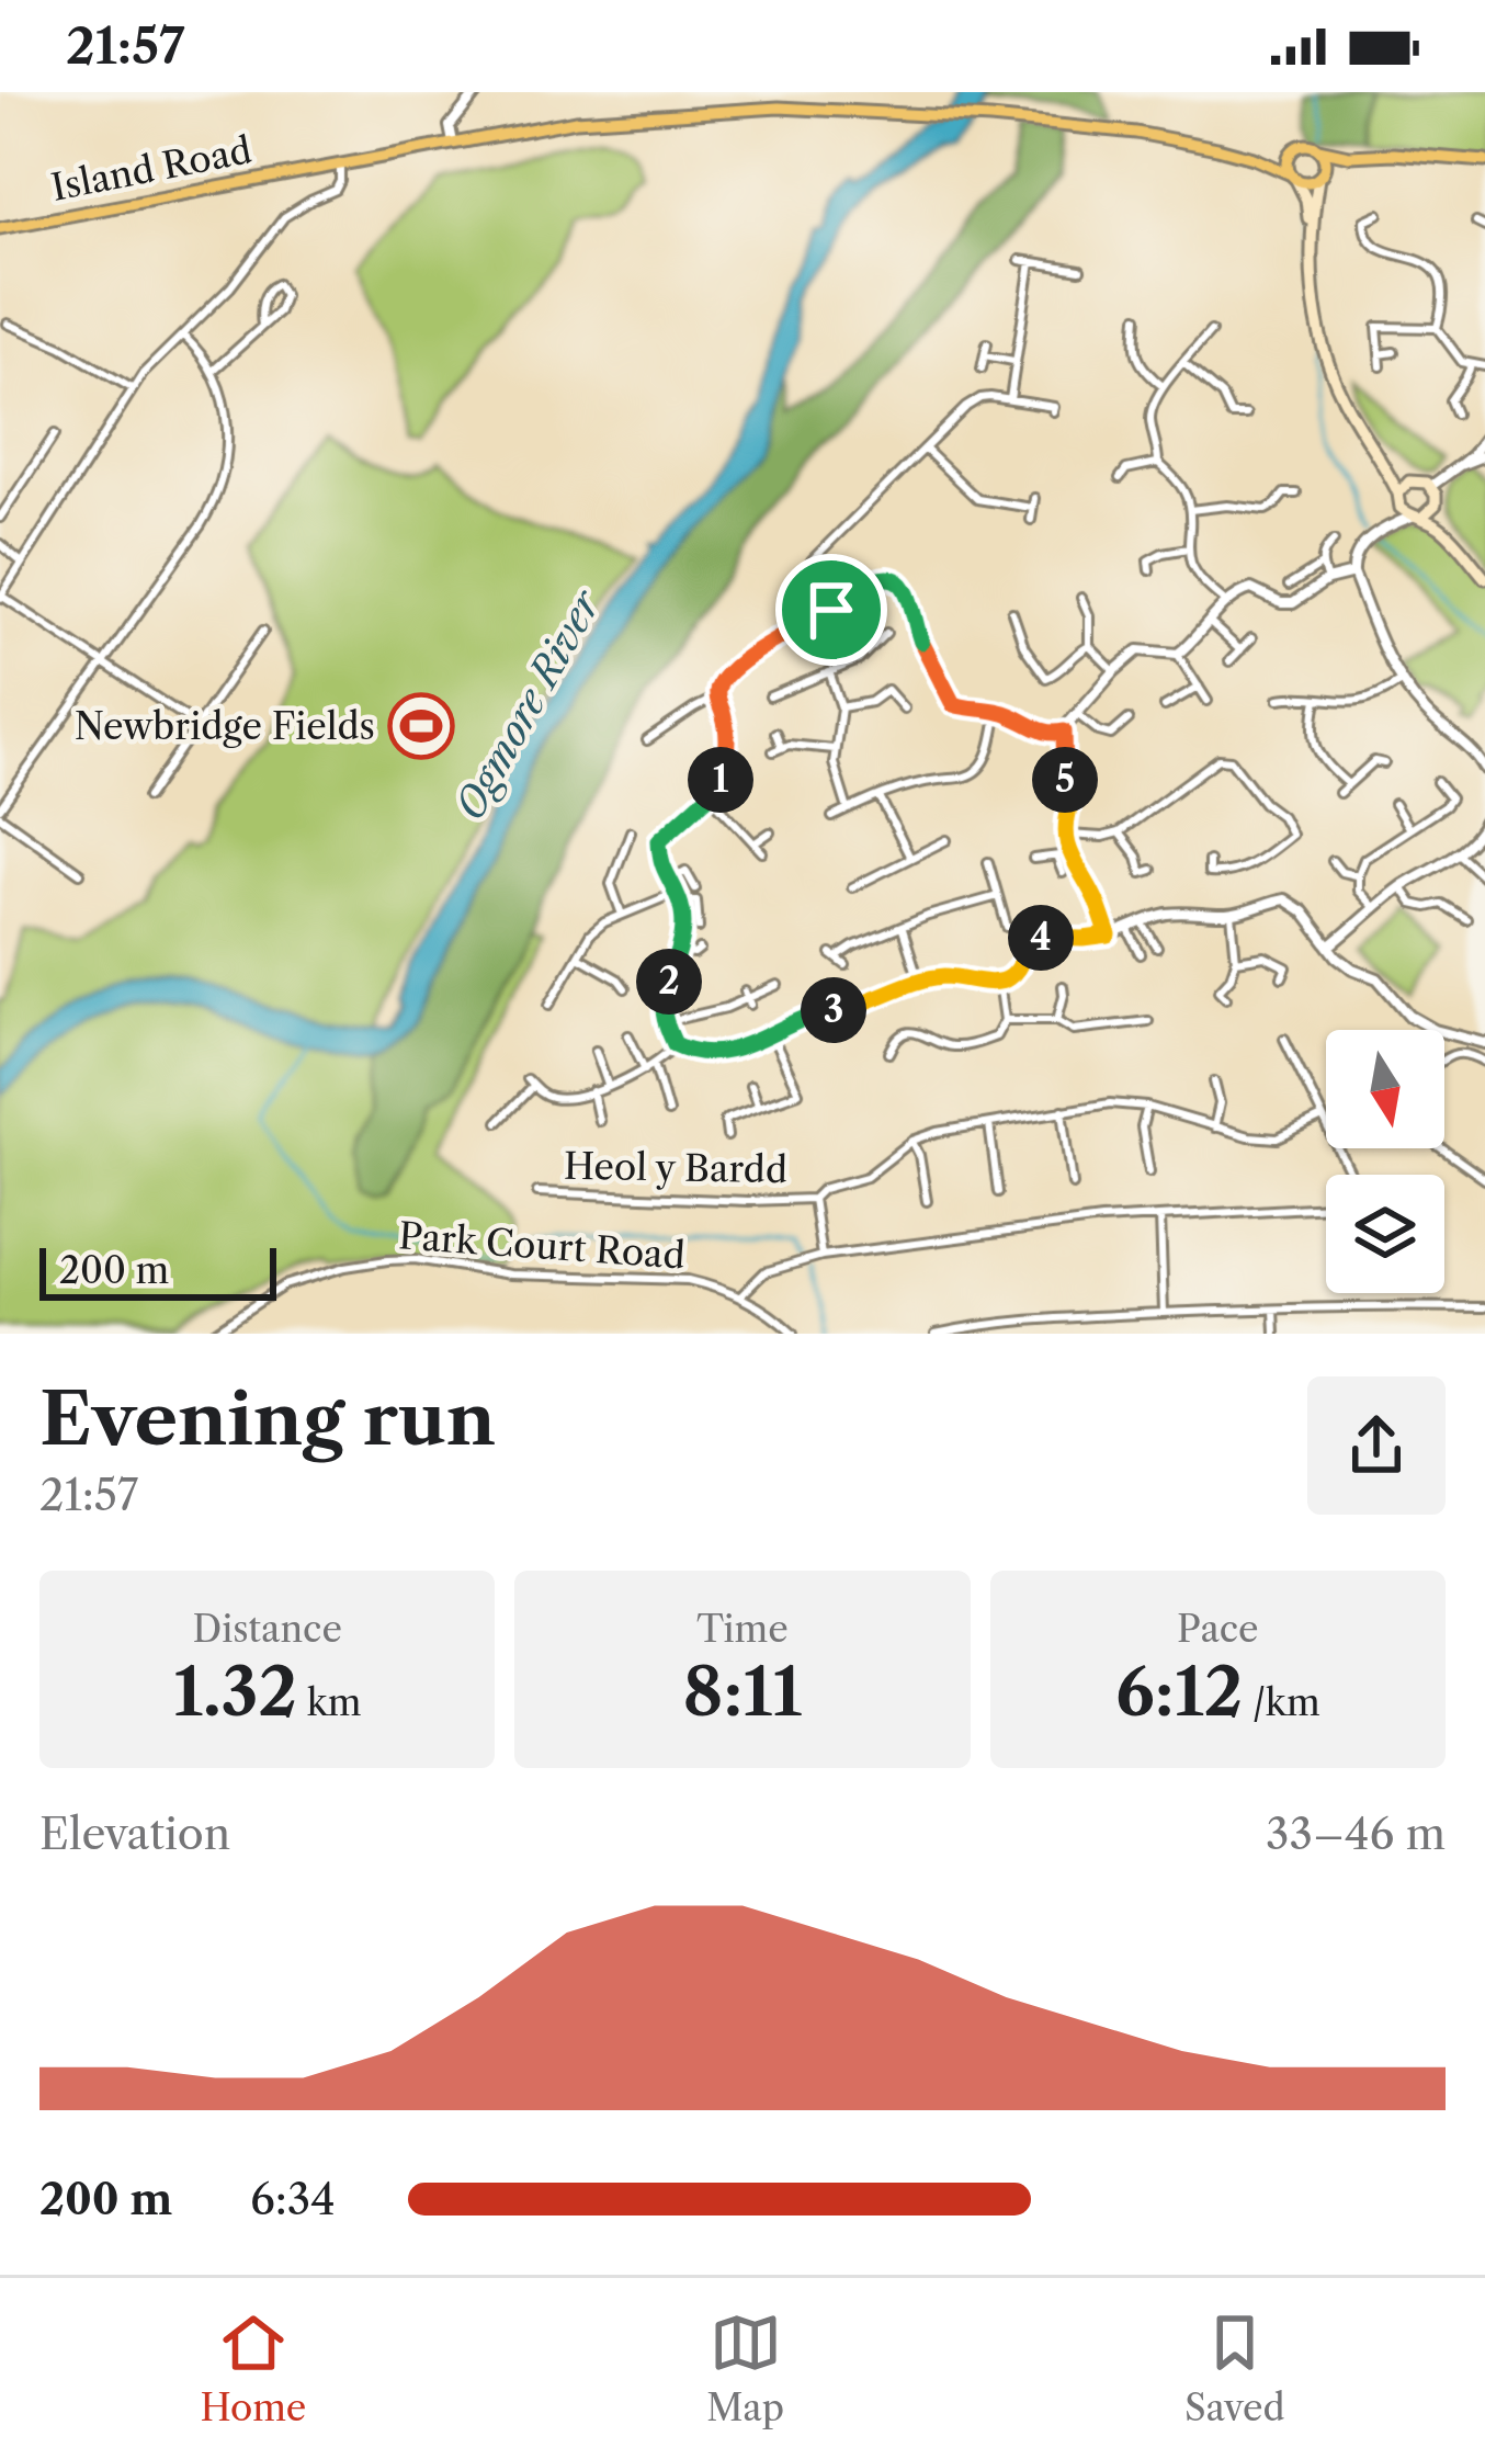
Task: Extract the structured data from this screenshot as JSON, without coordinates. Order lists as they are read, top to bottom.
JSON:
{
  "streets": {
    "main road": ["Island Road"],
    "street": ["Heol y Bardd", "Park Court Road"]
  },
  "water": ["Ogmore River"],
  "places": {
    "sports": ["Newbridge Fields"]
  },
  "scale_bar": "200 m",
  "north": "bottom",
  "page": {
    "status": "21:57",
    "pins": [
      "1",
      "5",
      "4",
      "2",
      "3"
    ],
    "scale": "200 m",
    "heading": ["Evening run", "21:57"],
    "stats": [
      ["Distance", "1.32 km"],
      ["Time", "8:11"],
      ["Pace", "6:12 /km"]
    ],
    "chart": ["Elevation", "33–46 m"],
    "list": [
      {
        "name": "200 m",
        "note": "6:34"
      }
    ],
    "tabs": ["Home", "Map", "Saved"]
  }
}
